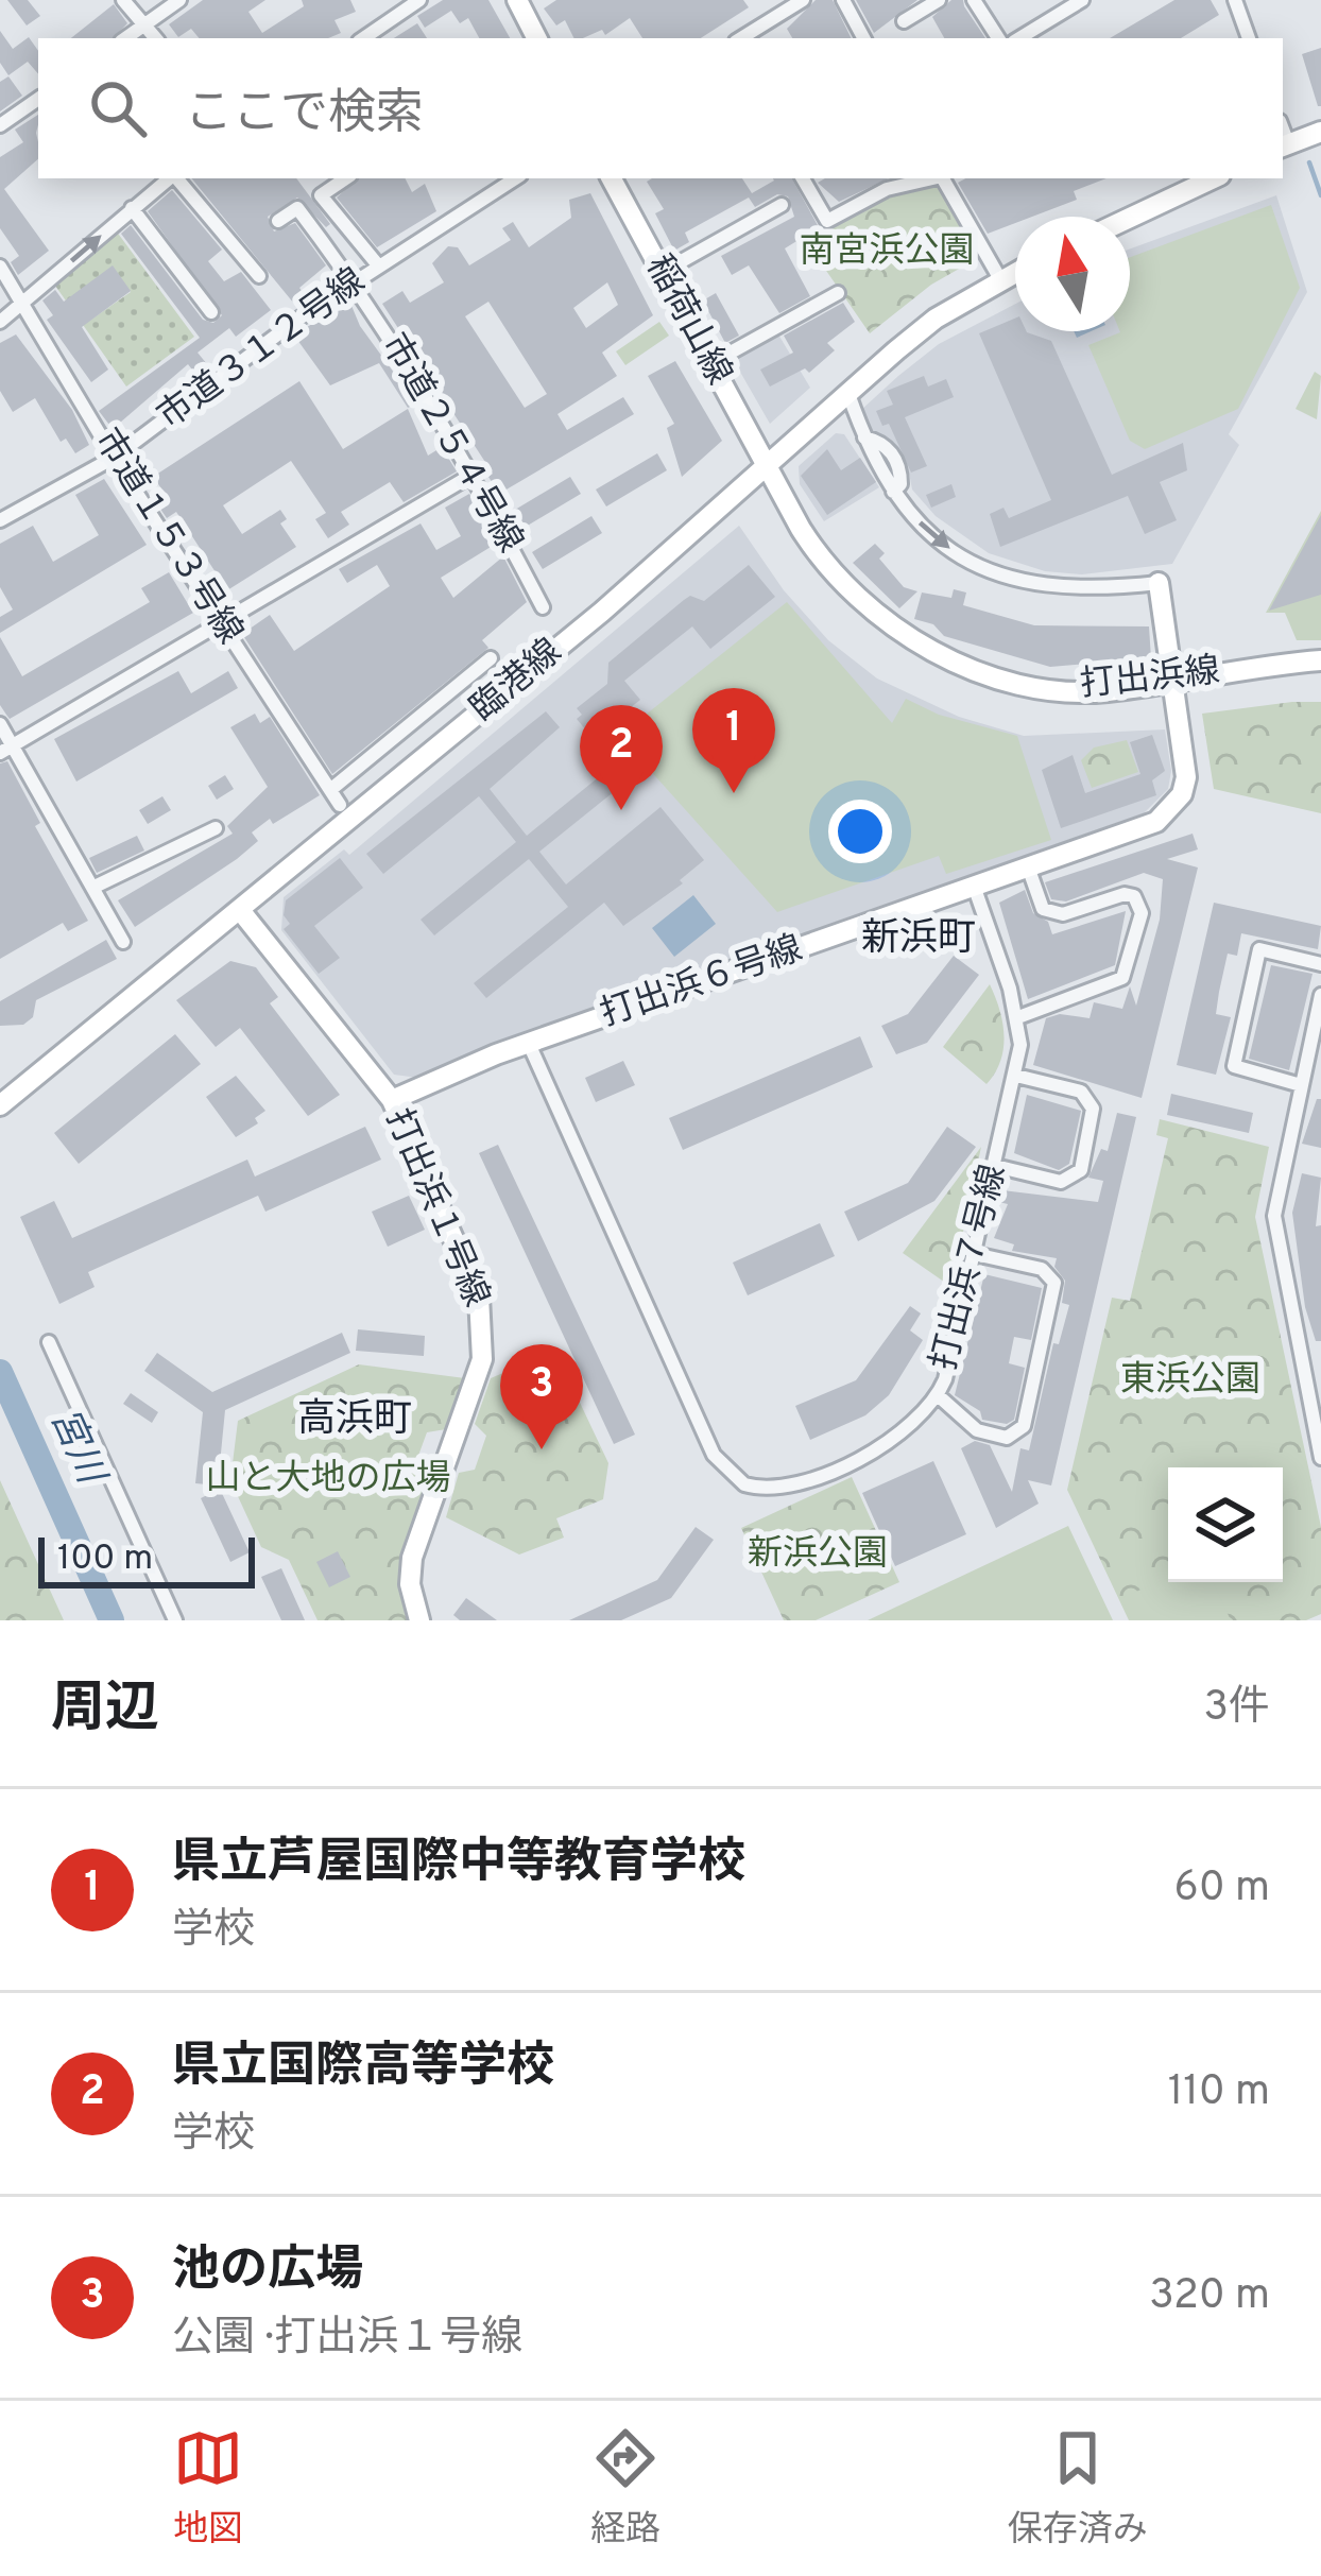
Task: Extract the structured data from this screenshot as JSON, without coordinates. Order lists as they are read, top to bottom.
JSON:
{
  "streets": {
    "street": [
      "稲荷山線",
      "市道３１２号線",
      "市道２５４号線",
      "市道１５３号線",
      "打出浜線",
      "臨港線",
      "打出浜６号線",
      "打出浜１号線",
      "打出浜７号線"
    ]
  },
  "crossings": [
    ["稲荷山線", "打出浜線"],
    ["稲荷山線", "臨港線"],
    ["市道３１２号線", "市道２５４号線"],
    ["市道３１２号線", "市道１５３号線"],
    ["打出浜線", "臨港線"],
    ["打出浜線", "打出浜６号線"],
    ["臨港線", "打出浜１号線"],
    ["打出浜６号線", "打出浜１号線"],
    ["打出浜６号線", "打出浜７号線"]
  ],
  "districts": ["新浜町", "高浜町"],
  "water": ["宮川"],
  "parks": [
    "南宮浜公園",
    "東浜公園",
    "山と大地の広場",
    "新浜公園"
  ],
  "scale_bar": "100 m",
  "north": "top",
  "page": {
    "search": "ここで検索",
    "pins": ["1", "2", "3"],
    "scale": "100 m",
    "heading": ["周辺", "3件"],
    "list": [
      {
        "mark": "1",
        "name": "県立芦屋国際中等教育学校",
        "note": "学校",
        "value": "60 m"
      },
      {
        "mark": "2",
        "name": "県立国際高等学校",
        "note": "学校",
        "value": "110 m"
      },
      {
        "mark": "3",
        "name": "池の広場",
        "note": "公園 · 打出浜１号線",
        "value": "320 m"
      }
    ],
    "nav": ["地図", "経路", "保存済み"]
  }
}
